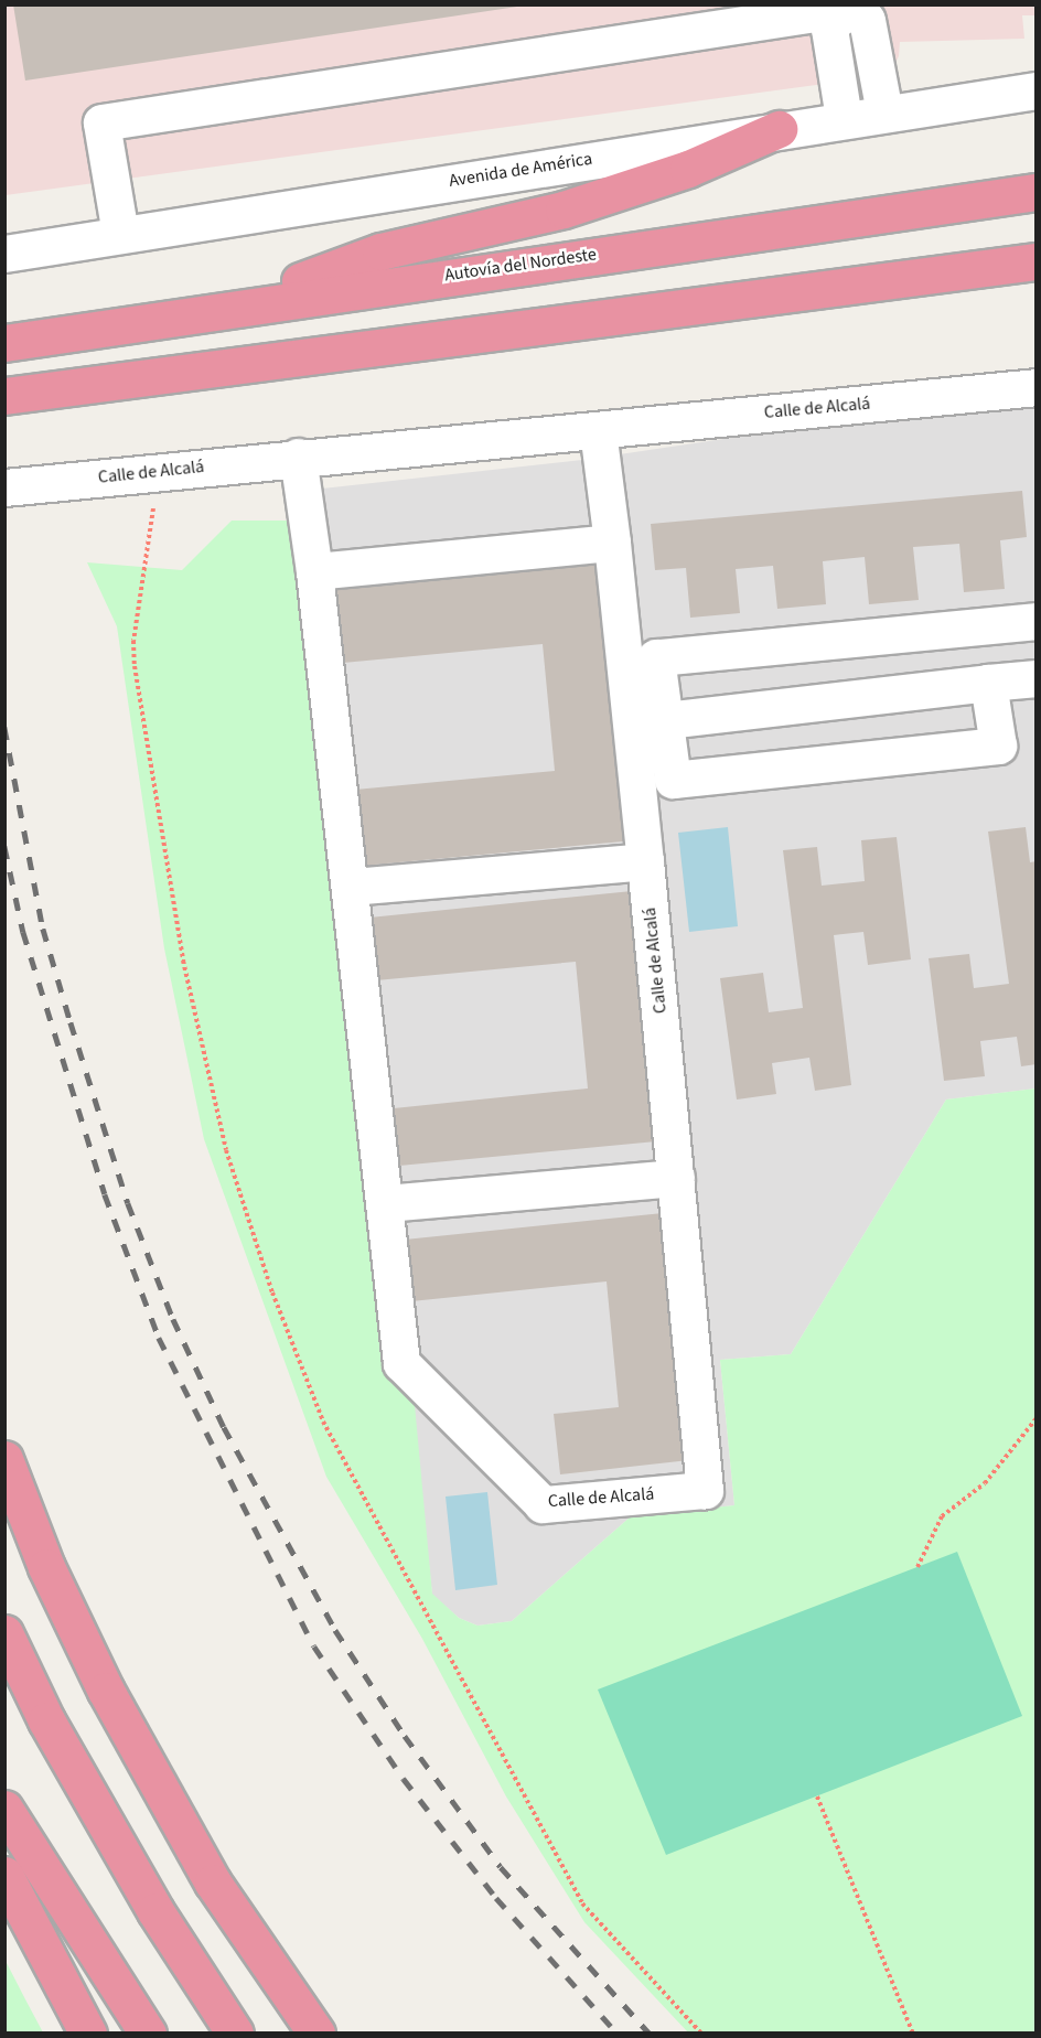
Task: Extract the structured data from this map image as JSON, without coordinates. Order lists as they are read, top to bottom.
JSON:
{
  "streets": {
    "highway": ["Autovía del Nordeste"],
    "street": ["Avenida de América", "Calle de Alcalá"]
  }
}
